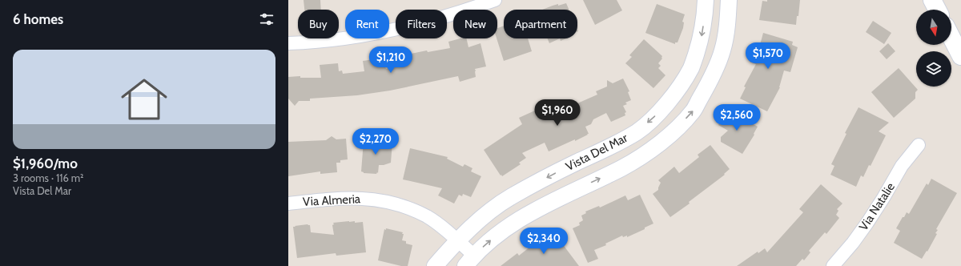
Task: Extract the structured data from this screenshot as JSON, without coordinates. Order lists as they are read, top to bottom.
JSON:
{
  "streets": {
    "street": ["Vista Del Mar", "Via Almeria", "Via Natalie"]
  },
  "crossings": [
    ["Vista Del Mar", "Via Almeria"]
  ],
  "north": "bottom",
  "page": {
    "heading": "6 homes",
    "chip": [
      "Buy",
      "Rent",
      "Filters",
      "New",
      "Apartment"
    ],
    "list": [
      {
        "name": "$1,960/mo",
        "note": "3 rooms · 116 m² · Vista Del Mar"
      }
    ],
    "price": [
      "$1,570",
      "$1,210",
      "$1,960",
      "$2,560",
      "$2,270",
      "$2,340"
    ]
  }
}
